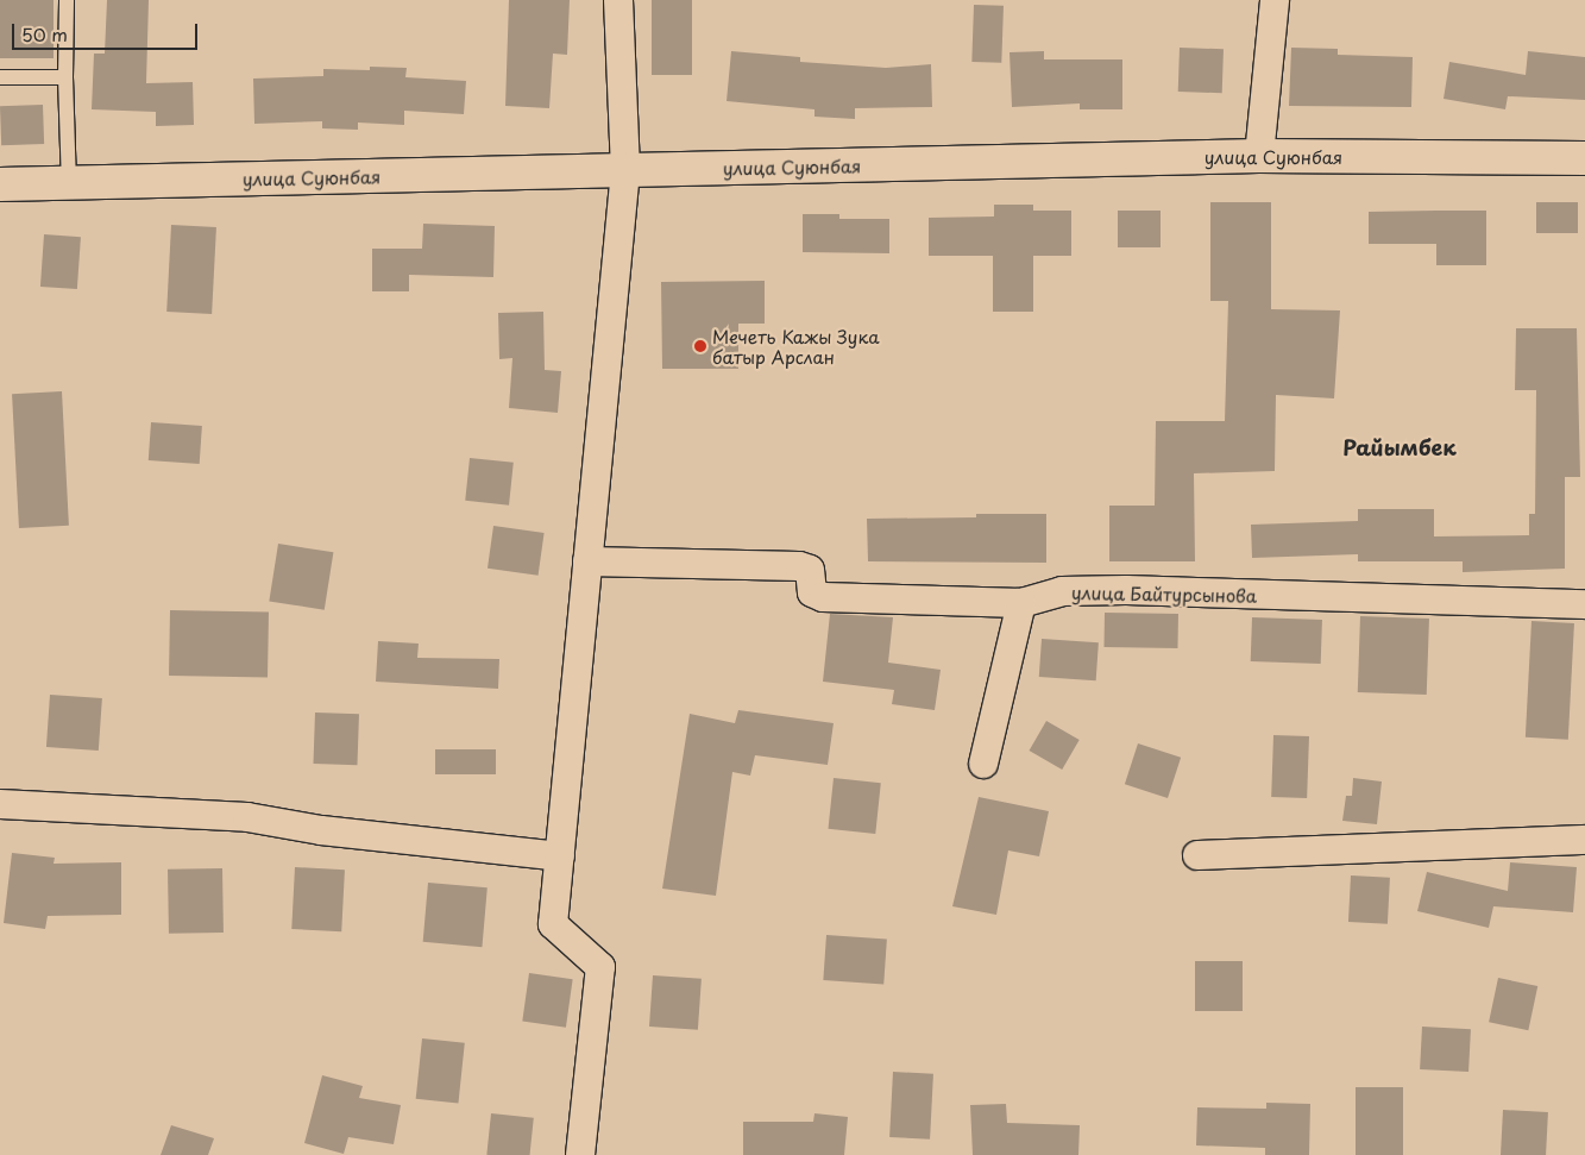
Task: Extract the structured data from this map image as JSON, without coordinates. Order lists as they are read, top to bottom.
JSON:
{
  "streets": {
    "main road": ["улица Суюнбая"],
    "street": ["улица Байтурсынова"]
  },
  "districts": ["Райымбек"],
  "places": ["Мечеть Кажы Зука батыр Арслан"],
  "scale_bar": "50 m"
}
